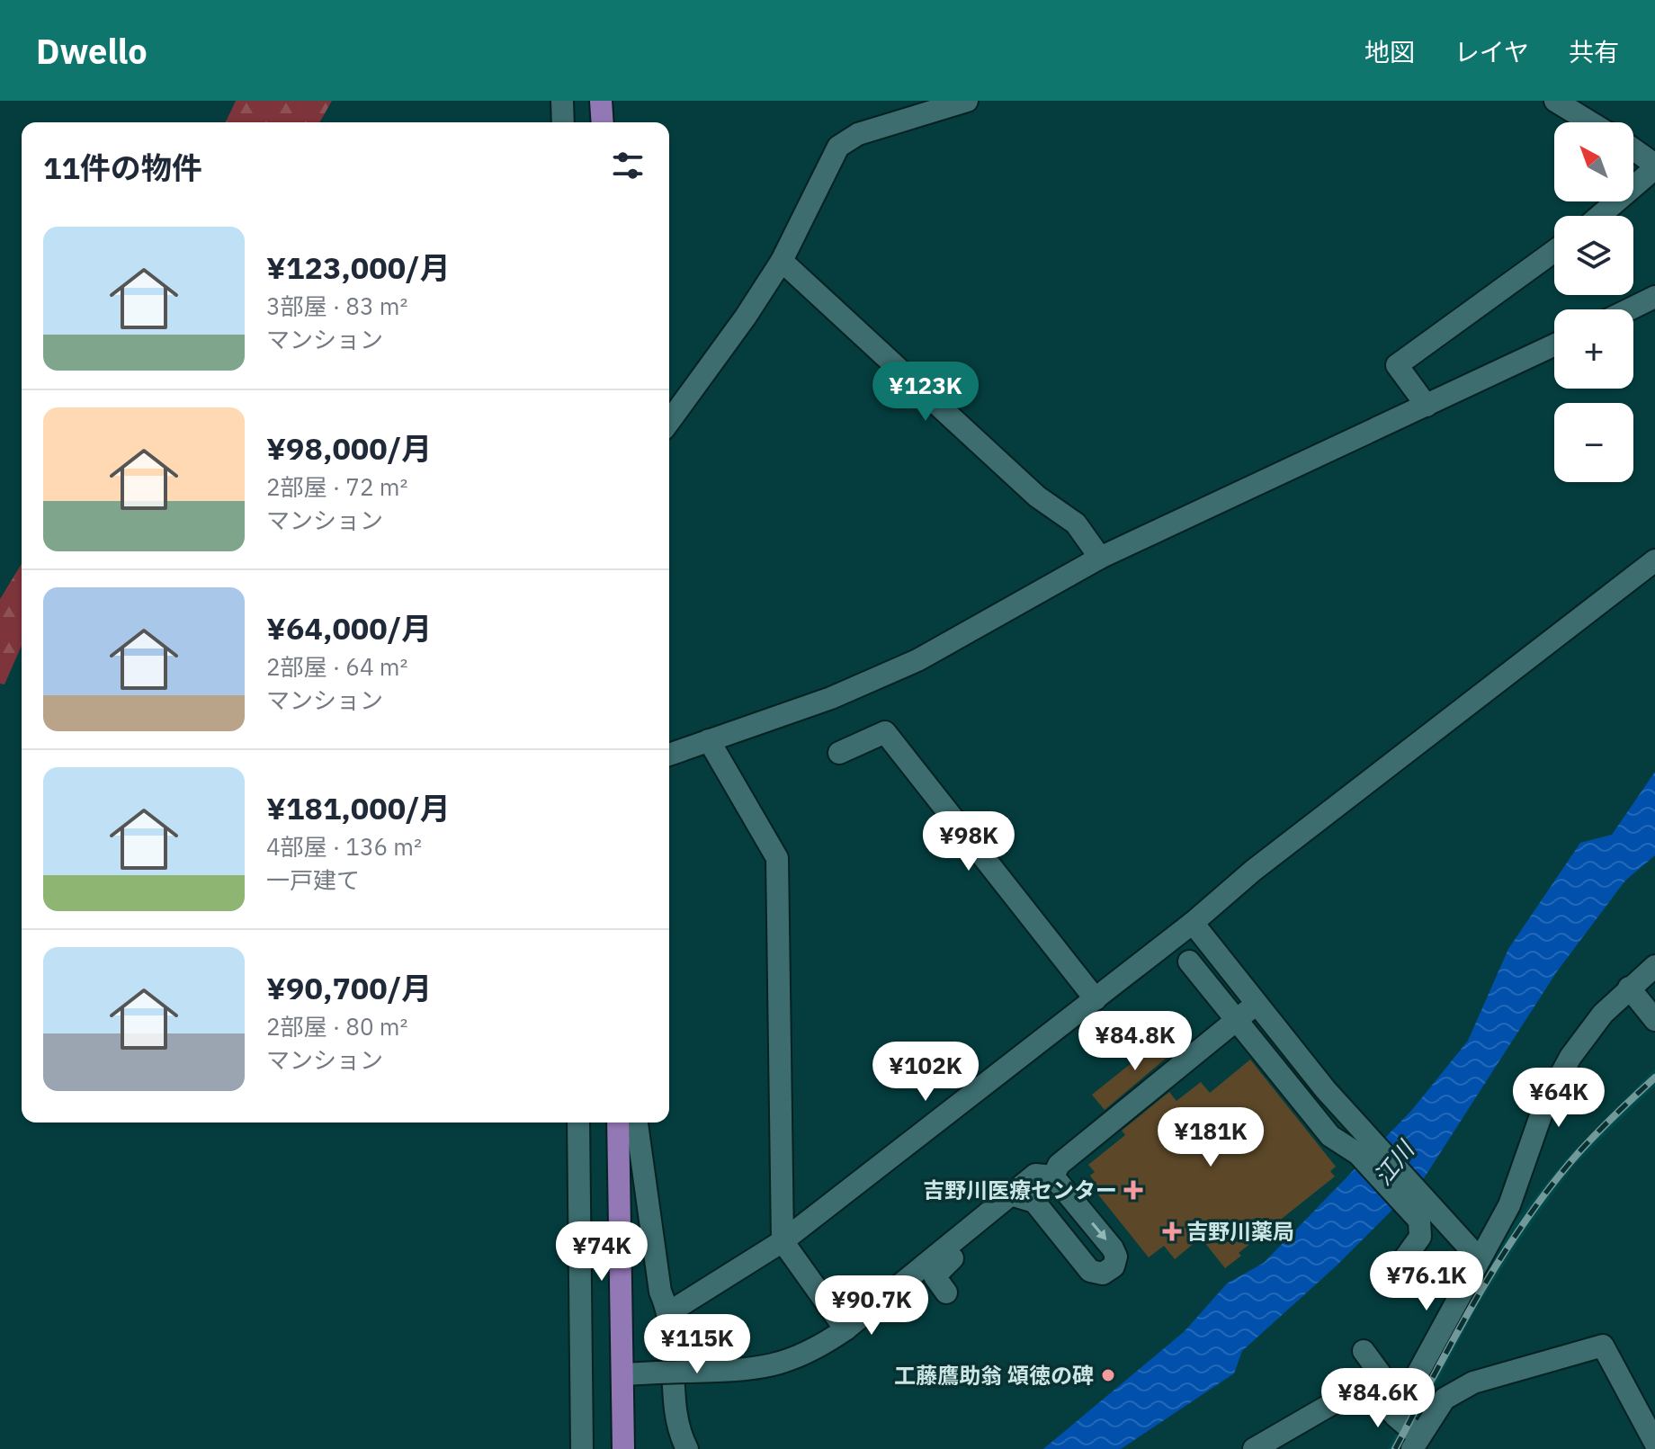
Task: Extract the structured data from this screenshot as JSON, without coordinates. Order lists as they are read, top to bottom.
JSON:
{
  "water": ["江川"],
  "places": {
    "health": ["吉野川医療センター", "吉野川薬局"],
    "other": ["工藤鷹助翁 頌徳の碑"]
  },
  "north": "top left",
  "page": {
    "header": "Dwello",
    "nav": ["地図", "レイヤ", "共有"],
    "map_buttons": ["+", "−"],
    "heading": "11件の物件",
    "list": [
      {
        "name": "¥123,000/月",
        "note": "3部屋 · 83 m² · マンション"
      },
      {
        "name": "¥98,000/月",
        "note": "2部屋 · 72 m² · マンション"
      },
      {
        "name": "¥64,000/月",
        "note": "2部屋 · 64 m² · マンション"
      },
      {
        "name": "¥181,000/月",
        "note": "4部屋 · 136 m² · 一戸建て"
      },
      {
        "name": "¥90,700/月",
        "note": "2部屋 · 80 m² · マンション"
      }
    ],
    "price": [
      "¥123K",
      "¥98K",
      "¥84.8K",
      "¥102K",
      "¥64K",
      "¥181K",
      "¥74K",
      "¥76.1K",
      "¥90.7K",
      "¥115K",
      "¥84.6K"
    ]
  }
}
